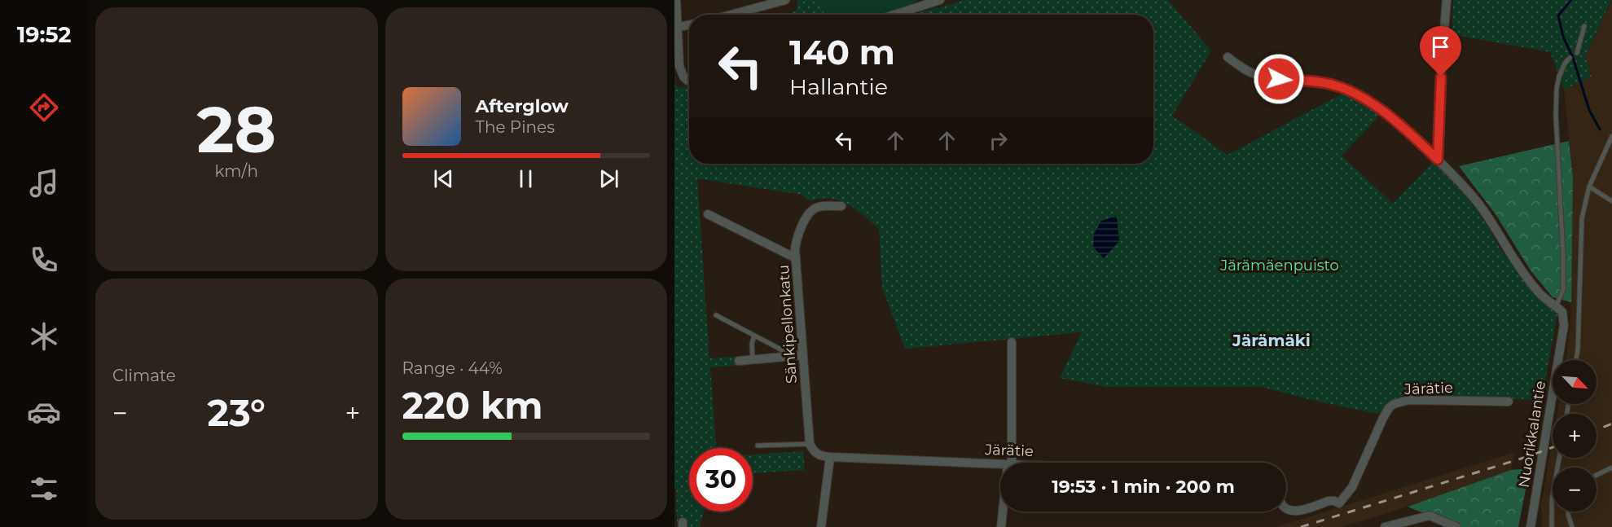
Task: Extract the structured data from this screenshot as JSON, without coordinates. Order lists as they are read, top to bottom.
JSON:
{
  "streets": {
    "street": ["Sänkipellonkatu", "Järätie", "Nuorikkalantie"]
  },
  "districts": ["Järämäki"],
  "parks": ["Järämäenpuisto"],
  "north": "bottom right",
  "page": {
    "tabs": "19:52",
    "tile": [
      ["28", "km/h"],
      "Climate",
      ["Range · 44%", "220 km"]
    ],
    "turn": ["140 m", "Hallantie"],
    "song": ["Afterglow", "The Pines"],
    "map_buttons": ["+", "−"],
    "heat": ["−", "23°", "+"],
    "limit": "30",
    "trip": "19:53 · 1 min · 200 m"
  }
}
